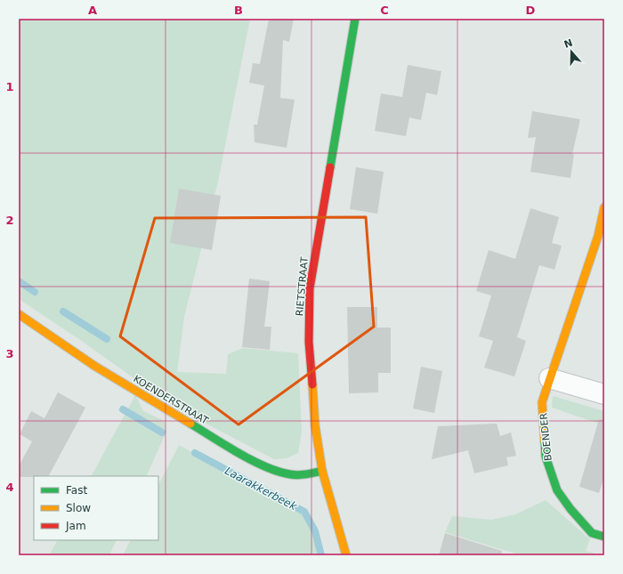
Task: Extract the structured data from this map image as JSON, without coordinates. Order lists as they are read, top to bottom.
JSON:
{
  "streets": {
    "street": ["RIETSTRAAT", "KOENDERSTRAAT", "BOENDER"]
  },
  "crossings": [
    ["RIETSTRAAT", "KOENDERSTRAAT"]
  ],
  "water": ["Laarakkerbeek"],
  "legend": ["Fast", "Slow", "Jam"],
  "north": "top",
  "grid": {
    "columns": [
      "A",
      "B",
      "C",
      "D"
    ],
    "rows": [
      "1",
      "2",
      "3",
      "4"
    ]
  }
}
